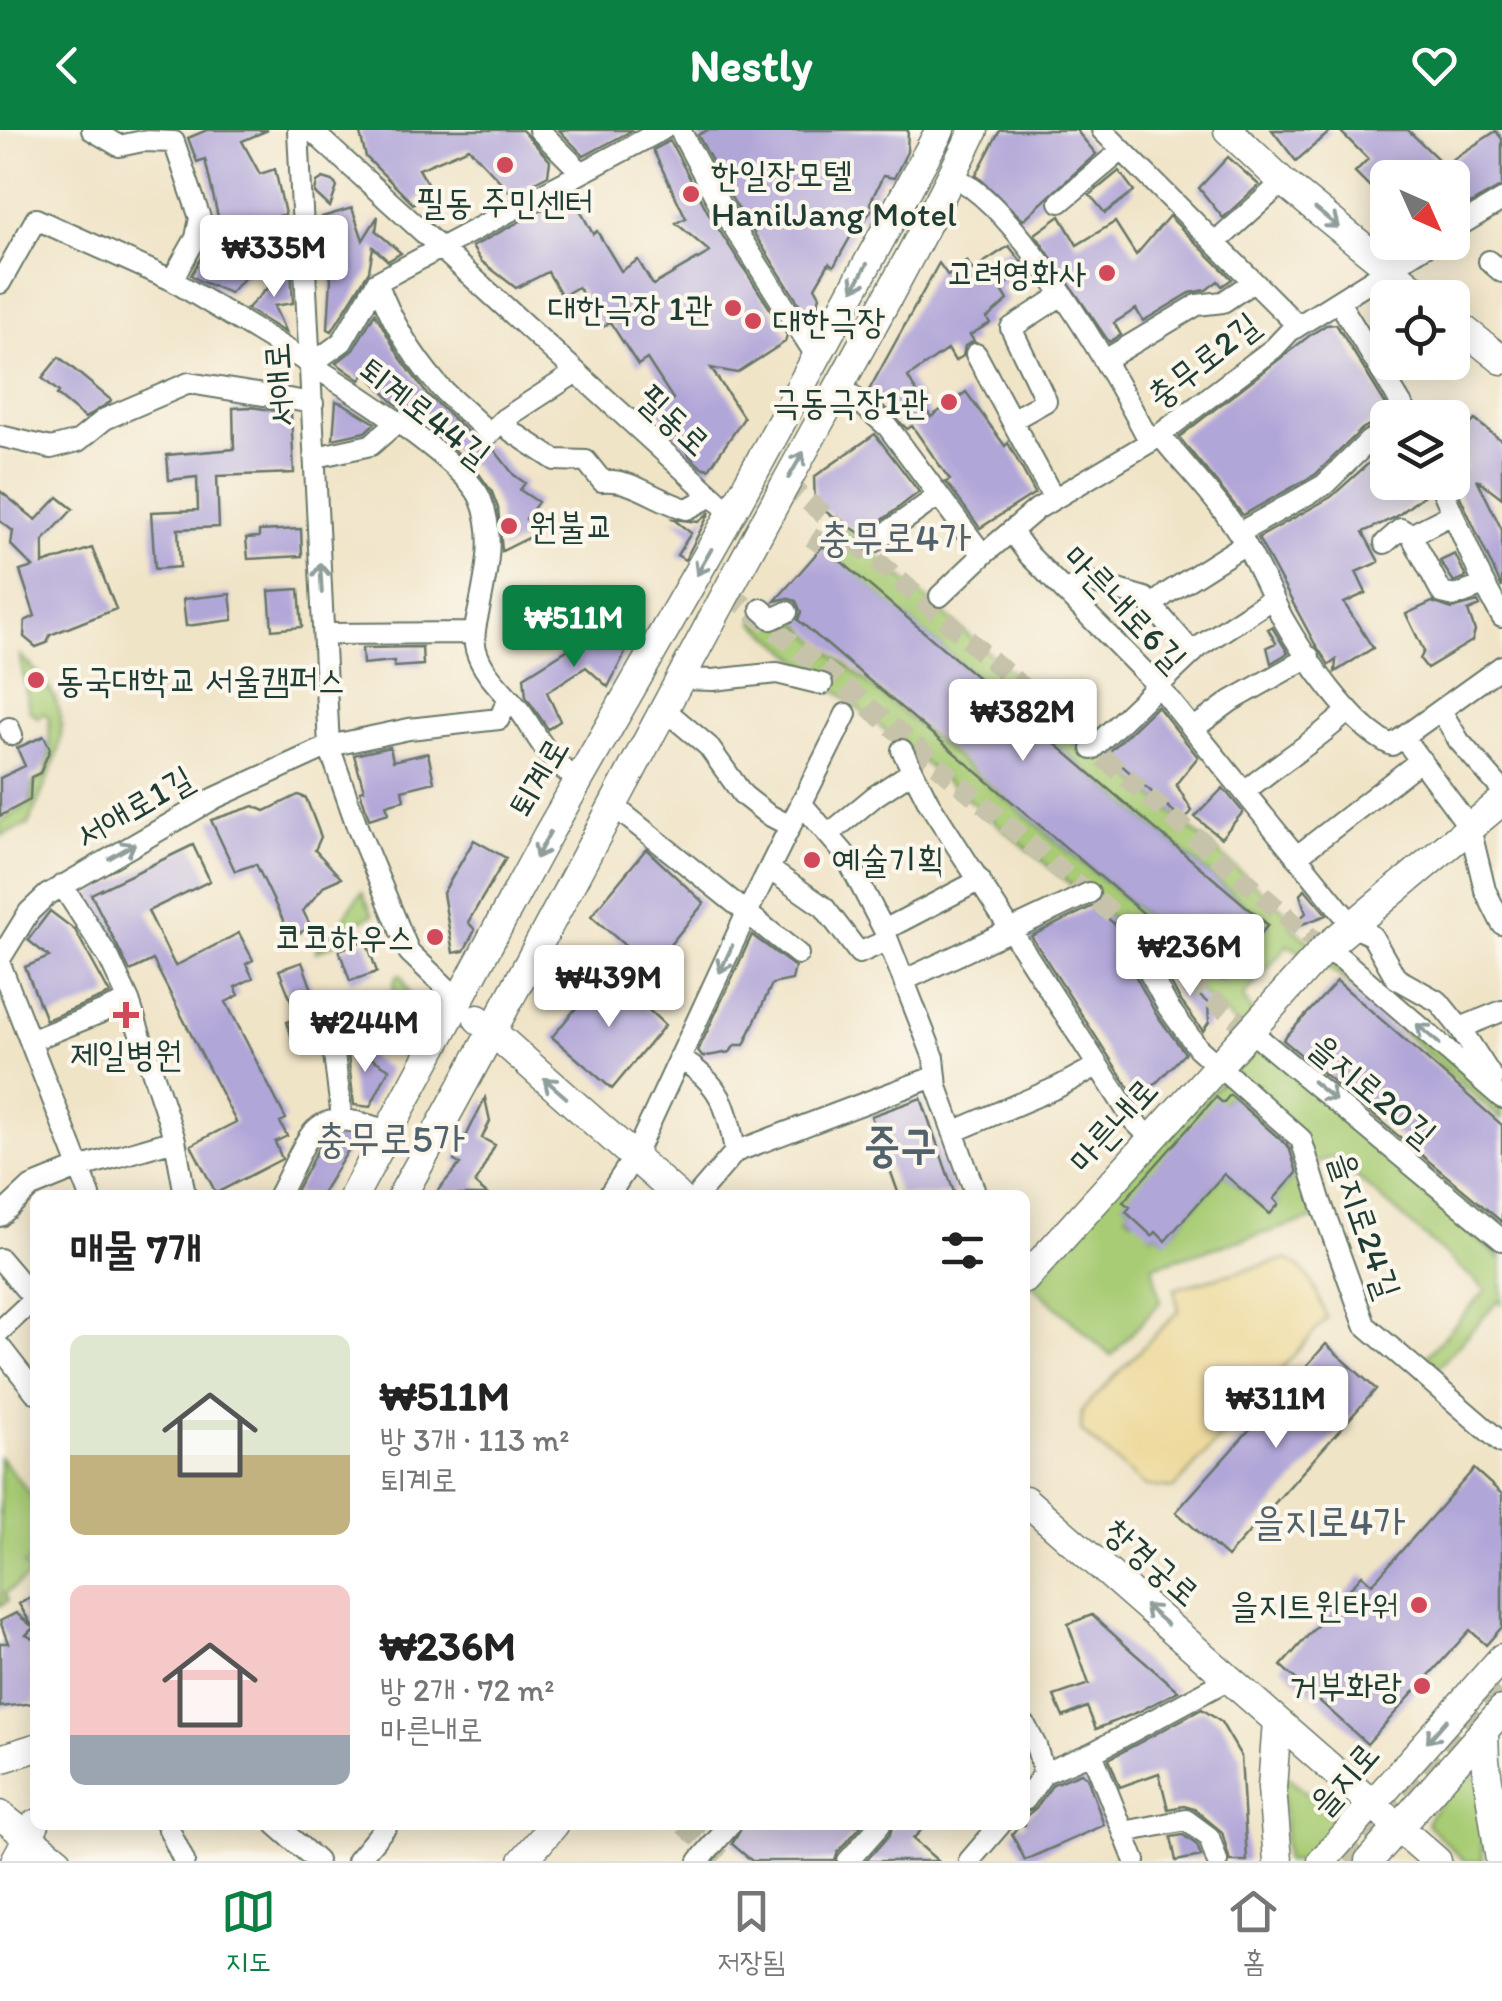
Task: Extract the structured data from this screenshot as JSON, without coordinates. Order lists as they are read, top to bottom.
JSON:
{
  "streets": {
    "main road": [
      "퇴계로",
      "마른내로",
      "창경궁로",
      "을지로"
    ],
    "street": [
      "충무로2길",
      "서애로",
      "퇴계로44길",
      "필동로",
      "마른내로6길",
      "서애로1길",
      "을지로20길",
      "을지로24길"
    ]
  },
  "crossings": [
    ["충무로2길", "마른내로6길"],
    ["서애로", "퇴계로44길"],
    ["서애로", "퇴계로"],
    ["서애로", "서애로1길"],
    ["필동로", "퇴계로"],
    ["마른내로6길", "마른내로"],
    ["을지로20길", "마른내로"],
    ["마른내로", "을지로24길"],
    ["창경궁로", "을지로"]
  ],
  "one_way": ["서애로1길", "창경궁로"],
  "districts": [
    "충무로4가",
    "충무로5가",
    "중구",
    "을지로4가"
  ],
  "places": {
    "other": [
      "필동 주민센터",
      "한일장모텔 HanilJang Motel",
      "고려영화사",
      "대한극장 1관",
      "대한극장",
      "극동극장1관",
      "원불교",
      "동국대학교 서울캠퍼스",
      "예술기획",
      "코코하우스",
      "을지트윈타워",
      "거부화랑"
    ],
    "health": ["제일병원"]
  },
  "north": "bottom right",
  "page": {
    "header": "Nestly",
    "price": [
      "₩335M",
      "₩511M",
      "₩382M",
      "₩236M",
      "₩439M",
      "₩244M",
      "₩311M"
    ],
    "heading": "매물 7개",
    "list": [
      {
        "name": "₩511M",
        "note": "방 3개 · 113 m² · 퇴계로"
      },
      {
        "name": "₩236M",
        "note": "방 2개 · 72 m² · 마른내로"
      }
    ],
    "tabs": ["지도", "저장됨", "홈"]
  }
}
